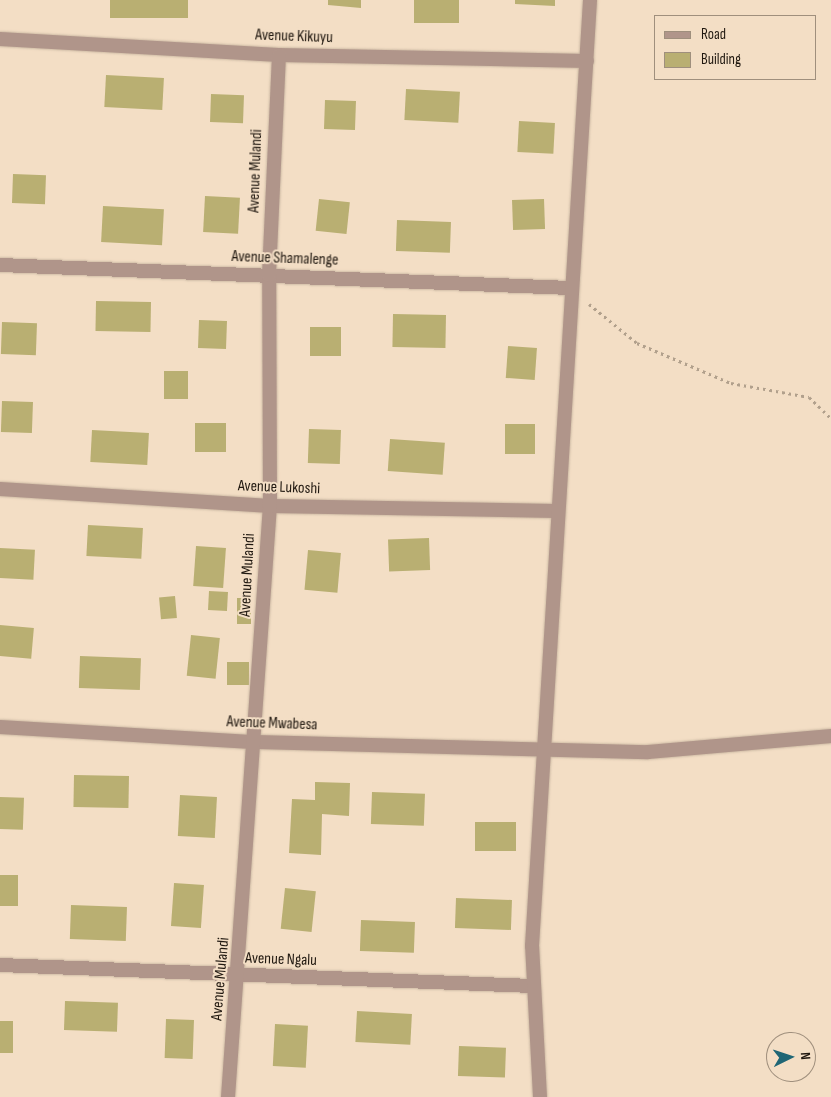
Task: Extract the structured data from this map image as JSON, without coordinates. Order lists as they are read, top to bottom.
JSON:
{
  "streets": {
    "street": [
      "Avenue Kikuyu",
      "Avenue Mulandi",
      "Avenue Shamalenge",
      "Avenue Lukoshi",
      "Avenue Mwabesa",
      "Avenue Ngalu"
    ]
  },
  "crossings": [
    ["Avenue Kikuyu", "Avenue Mulandi"],
    ["Avenue Mulandi", "Avenue Shamalenge"],
    ["Avenue Mulandi", "Avenue Lukoshi"],
    ["Avenue Mulandi", "Avenue Mwabesa"],
    ["Avenue Mulandi", "Avenue Ngalu"]
  ],
  "legend": ["Road", "Building"],
  "north": "right"
}
